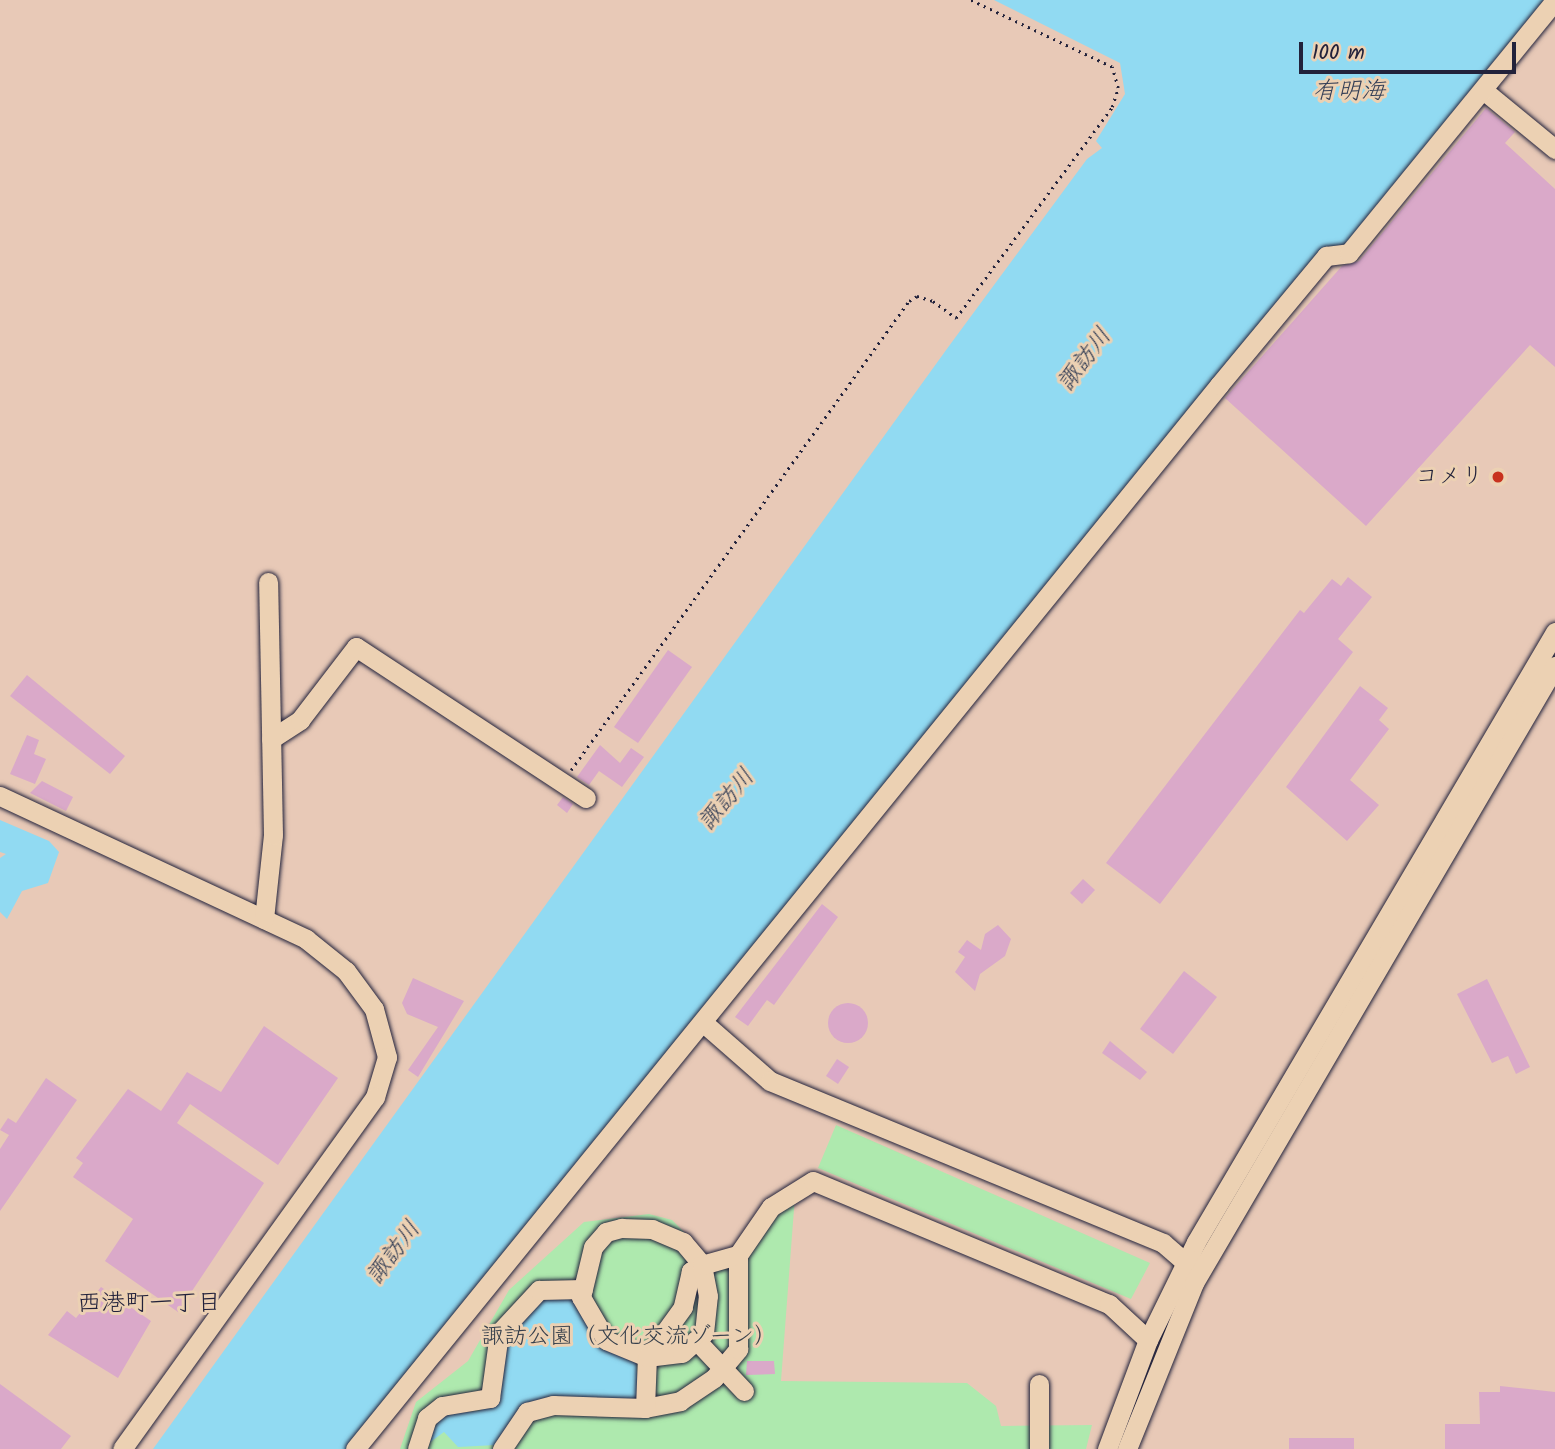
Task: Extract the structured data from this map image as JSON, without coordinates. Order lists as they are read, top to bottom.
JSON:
{
  "districts": ["西港町一丁目"],
  "water": ["有明海", "諏訪川"],
  "parks": ["諏訪公園（文化交流ゾーン）"],
  "places": ["コメリ"],
  "scale_bar": "100 m"
}
